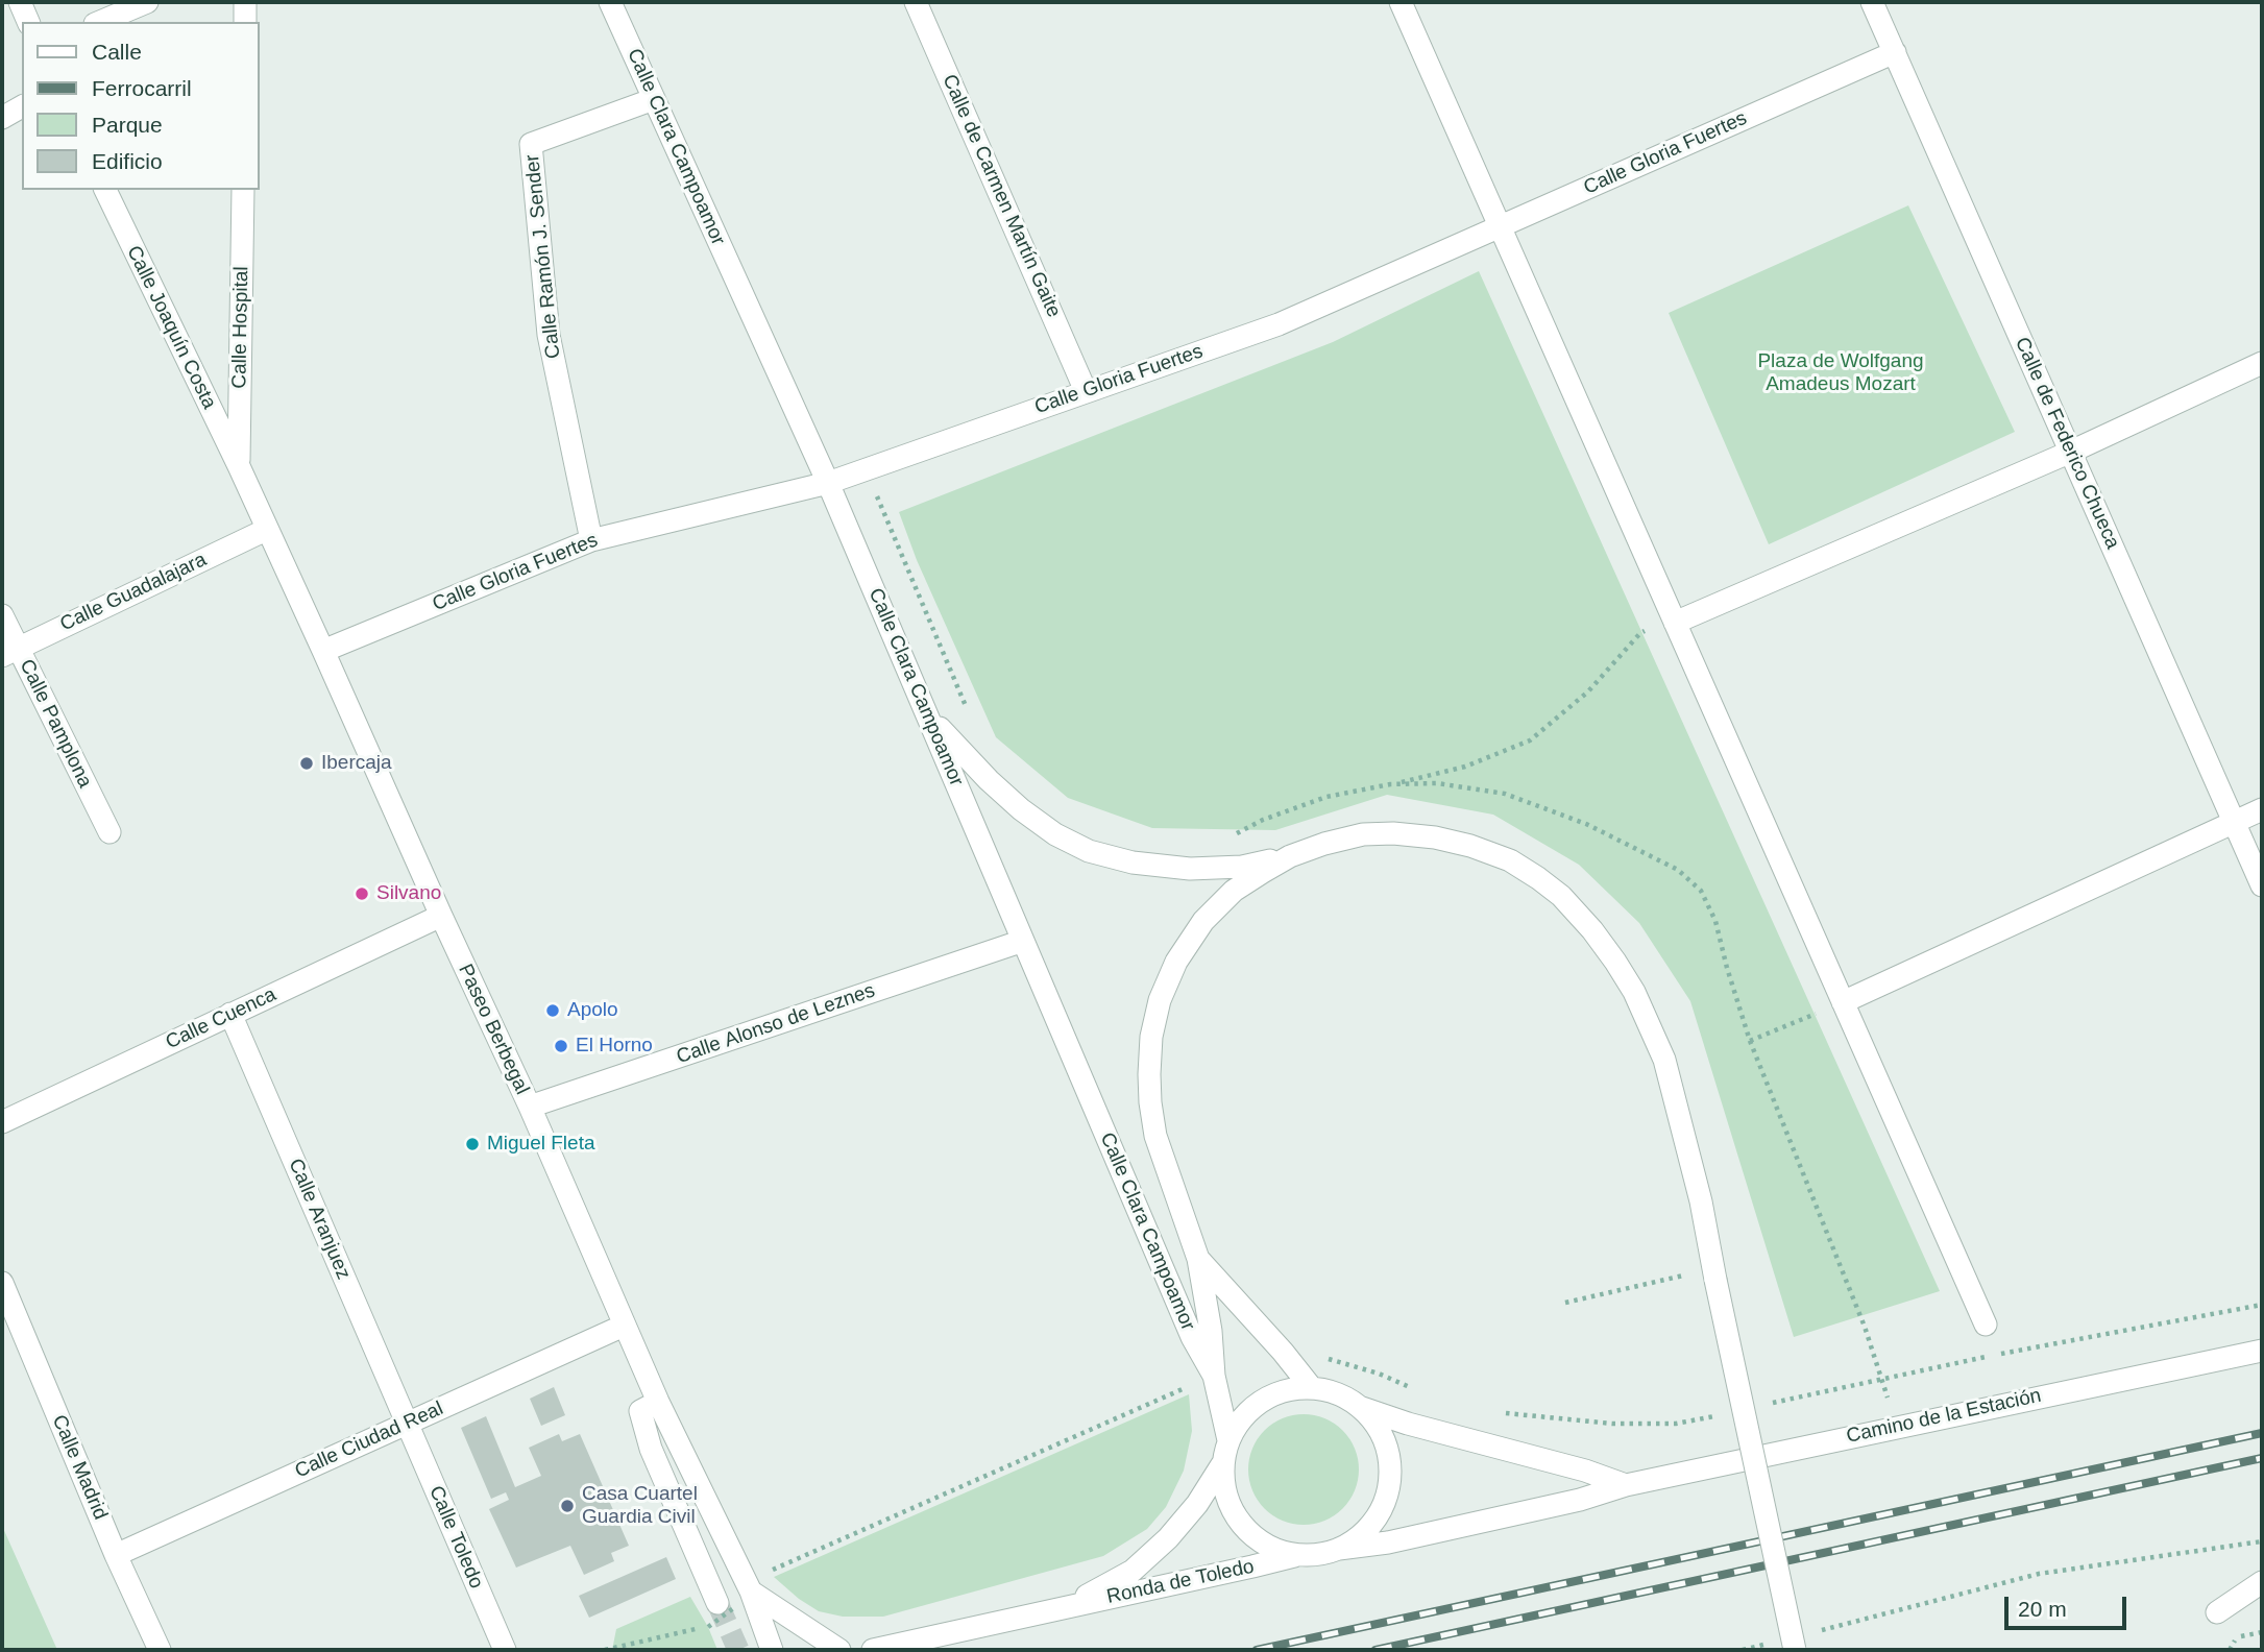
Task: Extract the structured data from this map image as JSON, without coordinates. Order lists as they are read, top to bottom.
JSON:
{
  "streets": {
    "street": [
      "Calle Clara Campoamor",
      "Calle Gloria Fuertes",
      "Calle de Carmen Martín Gaite",
      "Calle Ramón J. Sender",
      "Calle Joaquín Costa",
      "Calle Hospital",
      "Calle de Federico Chueca",
      "Calle Guadalajara",
      "Calle Pamplona",
      "Calle Cuenca",
      "Calle Alonso de Leznes",
      "Paseo Berbegal",
      "Calle Aranjuez",
      "Camino de la Estación",
      "Calle Ciudad Real",
      "Calle Madrid",
      "Calle Toledo",
      "Ronda de Toledo"
    ]
  },
  "crossings": [
    ["Calle Clara Campoamor", "Calle Gloria Fuertes"],
    ["Calle Clara Campoamor", "Calle Ramón J. Sender"],
    ["Calle Clara Campoamor", "Calle Alonso de Leznes"],
    ["Calle Gloria Fuertes", "Calle de Carmen Martín Gaite"],
    ["Calle Gloria Fuertes", "Calle Ramón J. Sender"],
    ["Calle Gloria Fuertes", "Calle de Federico Chueca"],
    ["Calle Gloria Fuertes", "Paseo Berbegal"],
    ["Calle Joaquín Costa", "Calle Hospital"],
    ["Calle Joaquín Costa", "Paseo Berbegal"],
    ["Calle Hospital", "Paseo Berbegal"],
    ["Calle Guadalajara", "Calle Pamplona"],
    ["Calle Guadalajara", "Paseo Berbegal"],
    ["Calle Cuenca", "Paseo Berbegal"],
    ["Calle Cuenca", "Calle Aranjuez"],
    ["Calle Alonso de Leznes", "Paseo Berbegal"],
    ["Paseo Berbegal", "Calle Ciudad Real"],
    ["Calle Aranjuez", "Calle Ciudad Real"],
    ["Calle Aranjuez", "Calle Toledo"],
    ["Camino de la Estación", "Ronda de Toledo"],
    ["Calle Ciudad Real", "Calle Madrid"],
    ["Calle Ciudad Real", "Calle Toledo"]
  ],
  "parks": ["Plaza de Wolfgang Amadeus Mozart"],
  "places": [
    "Ibercaja",
    "Silvano",
    "Apolo",
    "El Horno",
    "Miguel Fleta",
    "Casa Cuartel Guardia Civil"
  ],
  "legend": [
    "Calle",
    "Ferrocarril",
    "Parque",
    "Edificio"
  ],
  "scale_bar": "20 m"
}
